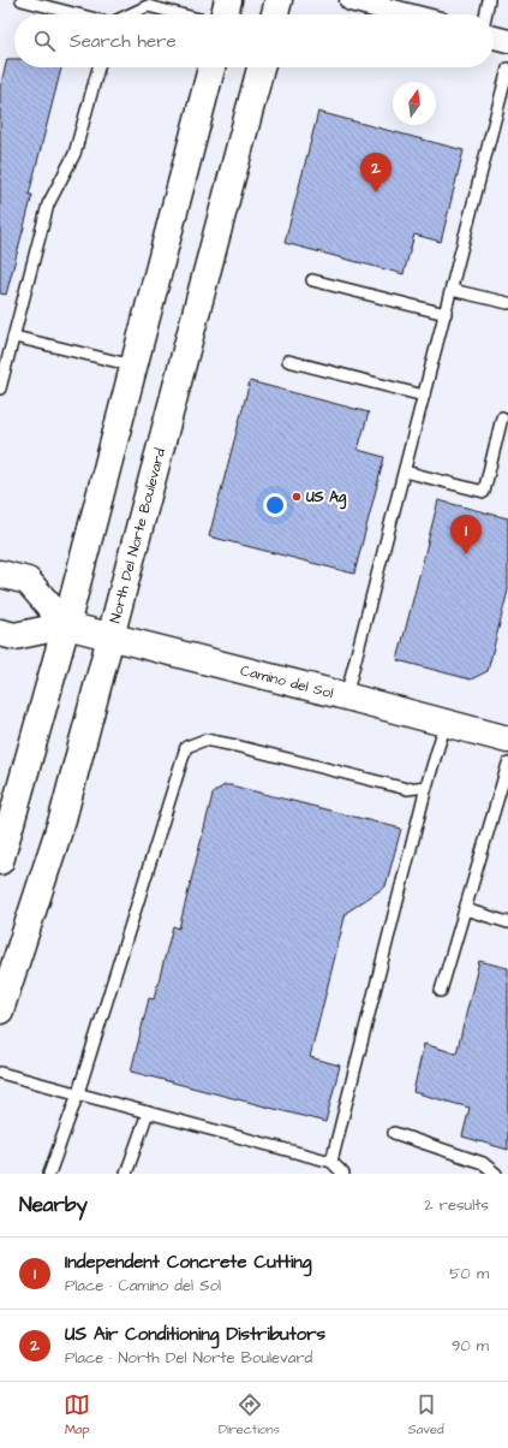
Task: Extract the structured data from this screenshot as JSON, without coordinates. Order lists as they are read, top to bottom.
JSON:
{
  "streets": {
    "street": ["North Del Norte Boulevard", "Camino del Sol"]
  },
  "crossings": [
    ["North Del Norte Boulevard", "Camino del Sol"]
  ],
  "places": ["US Ag"],
  "north": "top",
  "page": {
    "search": "Search here",
    "pins": ["2", "1"],
    "heading": ["Nearby", "2 results"],
    "list": [
      {
        "mark": "1",
        "name": "Independent Concrete Cutting",
        "note": "Place · Camino del Sol",
        "value": "50 m"
      },
      {
        "mark": "2",
        "name": "US Air Conditioning Distributors",
        "note": "Place · North Del Norte Boulevard",
        "value": "90 m"
      }
    ],
    "nav": ["Map", "Directions", "Saved"]
  }
}
